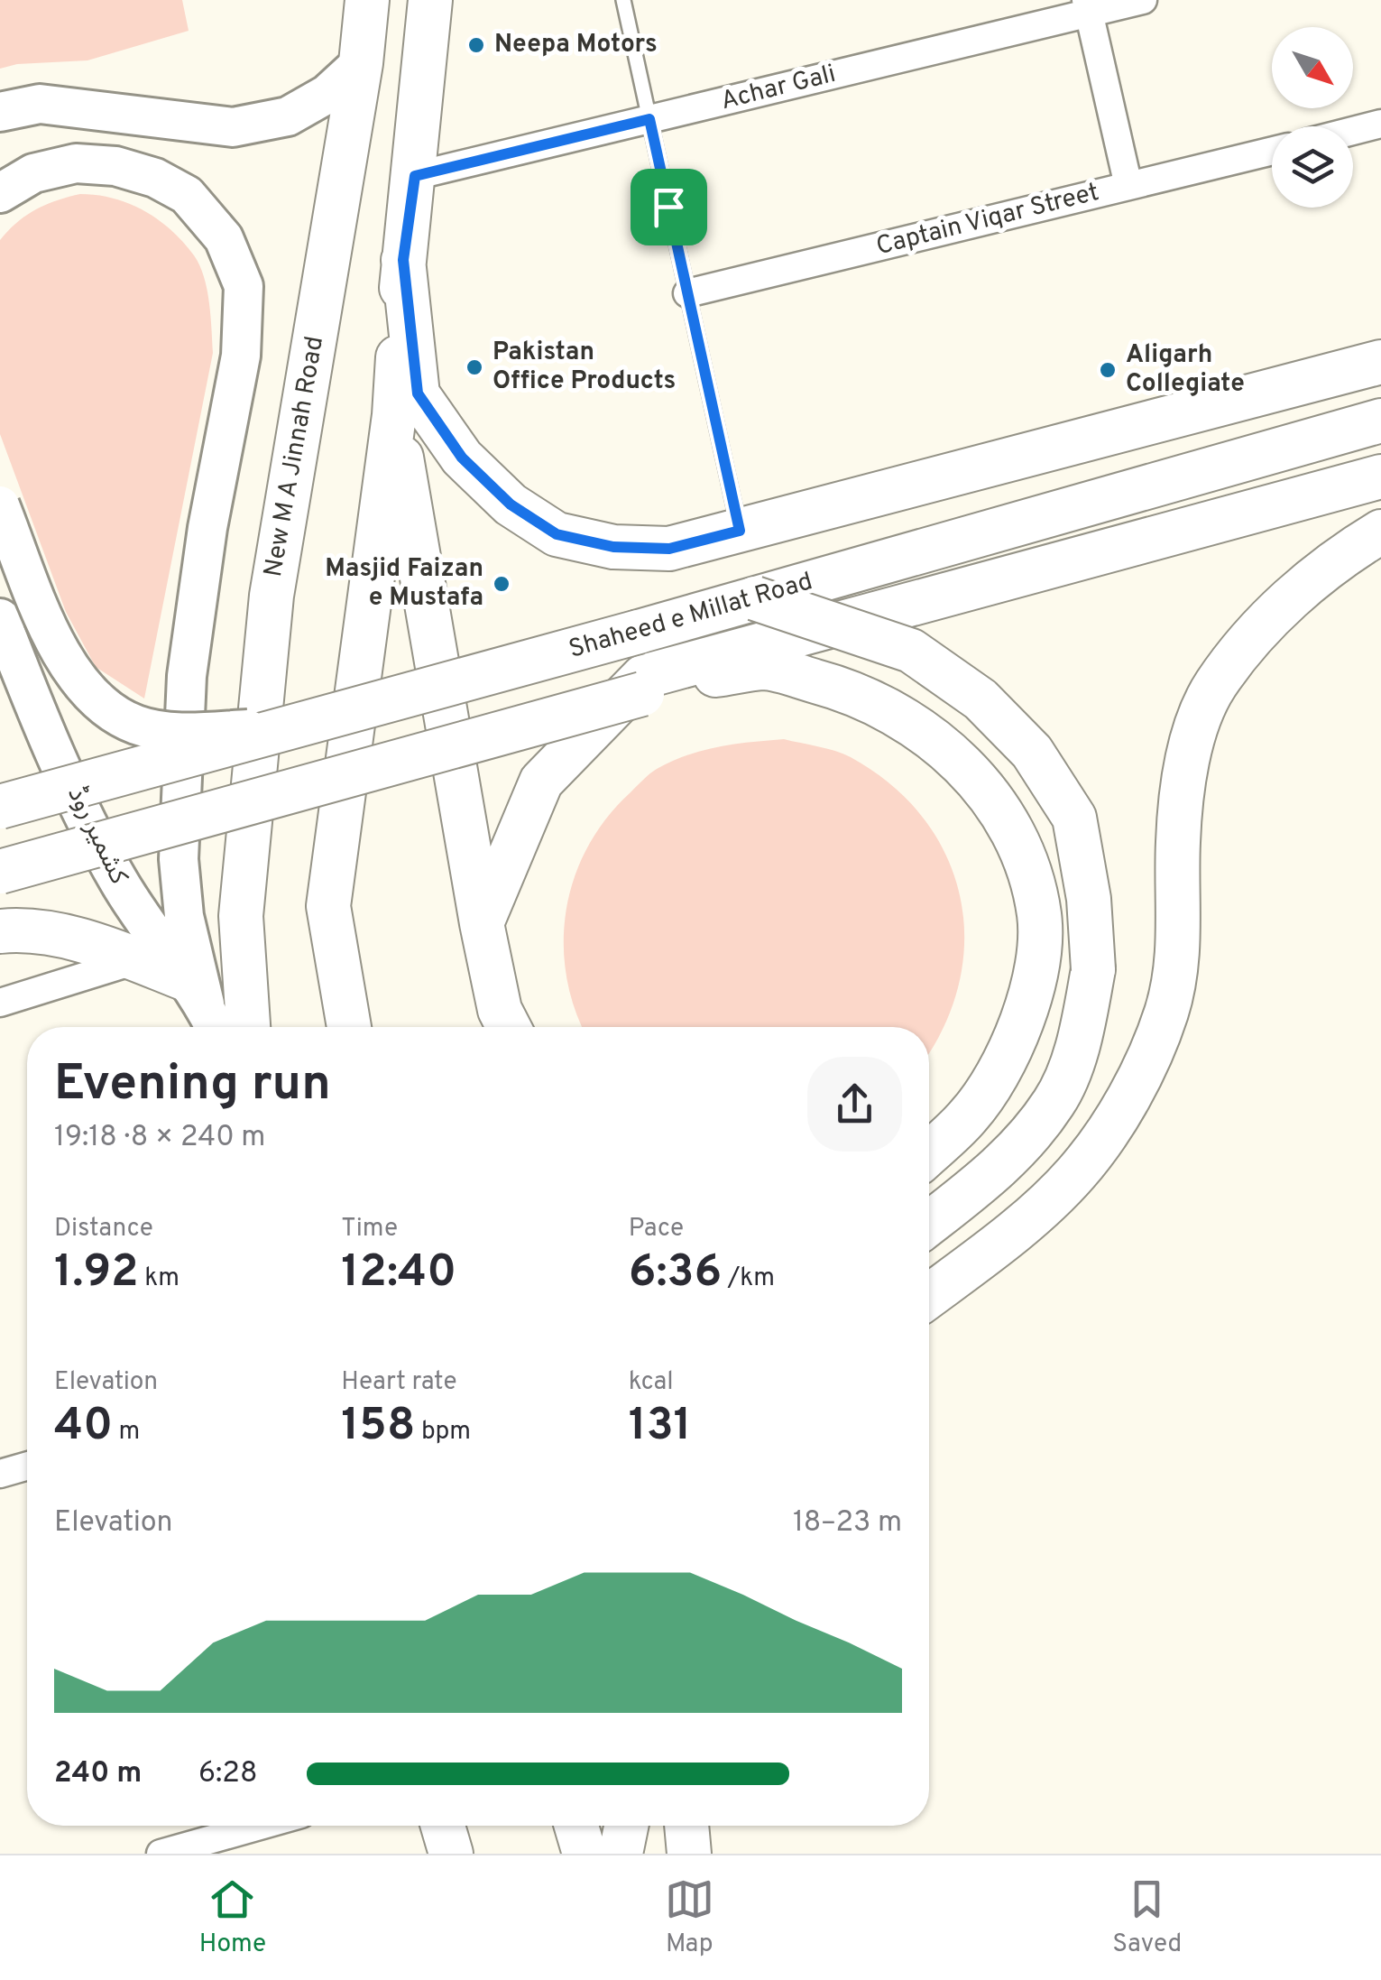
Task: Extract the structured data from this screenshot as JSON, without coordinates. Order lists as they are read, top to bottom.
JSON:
{
  "streets": {
    "main road": ["New M A Jinnah Road", "Shaheed e Millat Road", "کشمیر روڈ"],
    "street": ["Achar Gali", "Captain Viqar Street"]
  },
  "places": [
    "Neepa Motors",
    "Pakistan Office Products",
    "Aligarh Collegiate",
    "Masjid Faizan e Mustafa"
  ],
  "north": "bottom right",
  "page": {
    "heading": ["Evening run", "19:18 · 8 × 240 m"],
    "stats": [
      ["Distance", "1.92 km"],
      ["Time", "12:40"],
      ["Pace", "6:36 /km"],
      ["Elevation", "40 m"],
      ["Heart rate", "158 bpm"],
      ["kcal", "131"]
    ],
    "chart": ["Elevation", "18–23 m"],
    "list": [
      {
        "name": "240 m",
        "note": "6:28"
      }
    ],
    "tabs": ["Home", "Map", "Saved"]
  }
}
